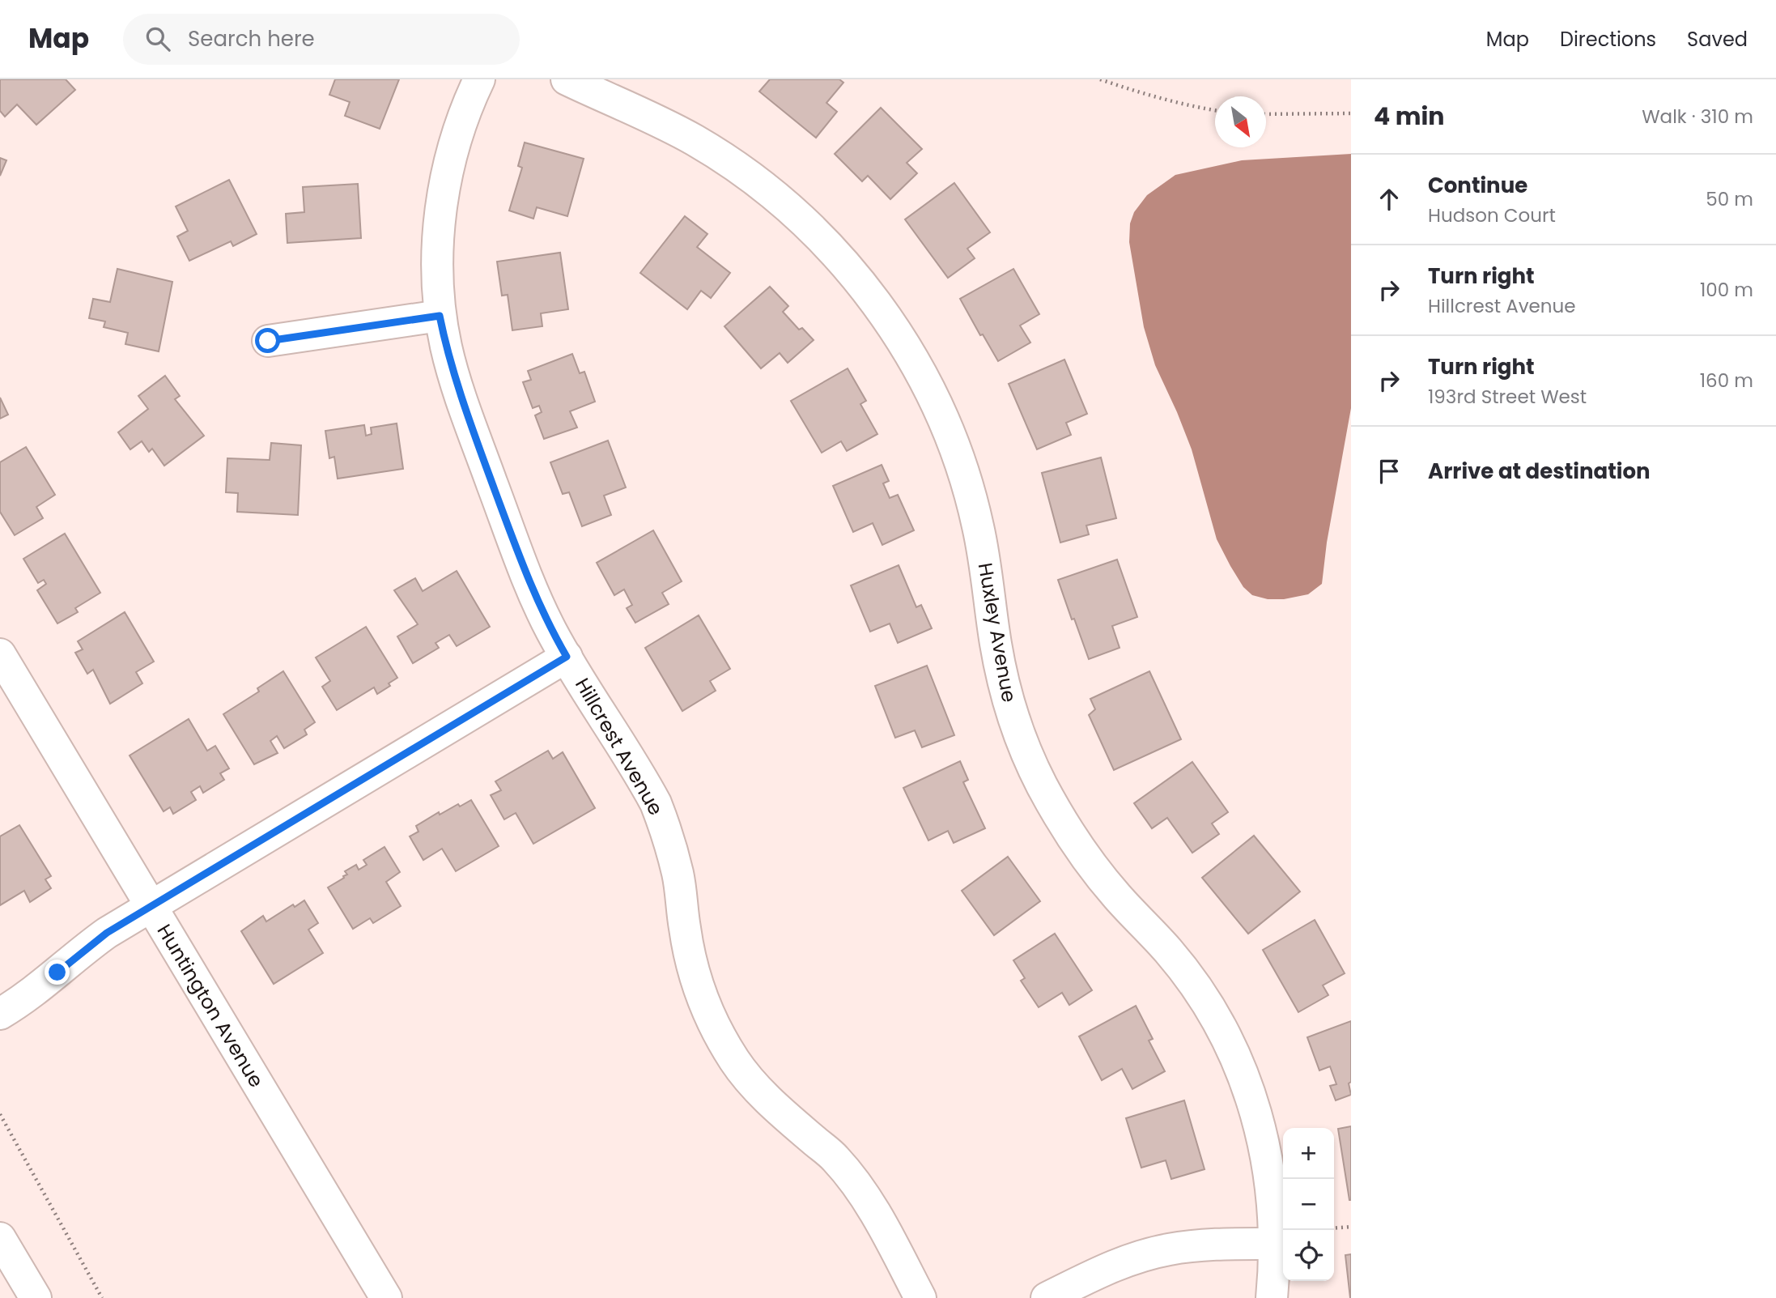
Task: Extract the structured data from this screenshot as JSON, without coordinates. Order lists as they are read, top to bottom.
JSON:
{
  "streets": {
    "street": ["Huxley Avenue", "Hillcrest Avenue", "Huntington Avenue"]
  },
  "north": "bottom right",
  "page": {
    "header": "Map",
    "search": "Search here",
    "nav": ["Map", "Directions", "Saved"],
    "heading": ["4 min", "Walk · 310 m"],
    "list": [
      ["Continue", "Hudson Court", "50 m"],
      ["Turn right", "Hillcrest Avenue", "100 m"],
      ["Turn right", "193rd Street West", "160 m"],
      "Arrive at destination"
    ],
    "map_buttons": ["+", "−"]
  }
}
